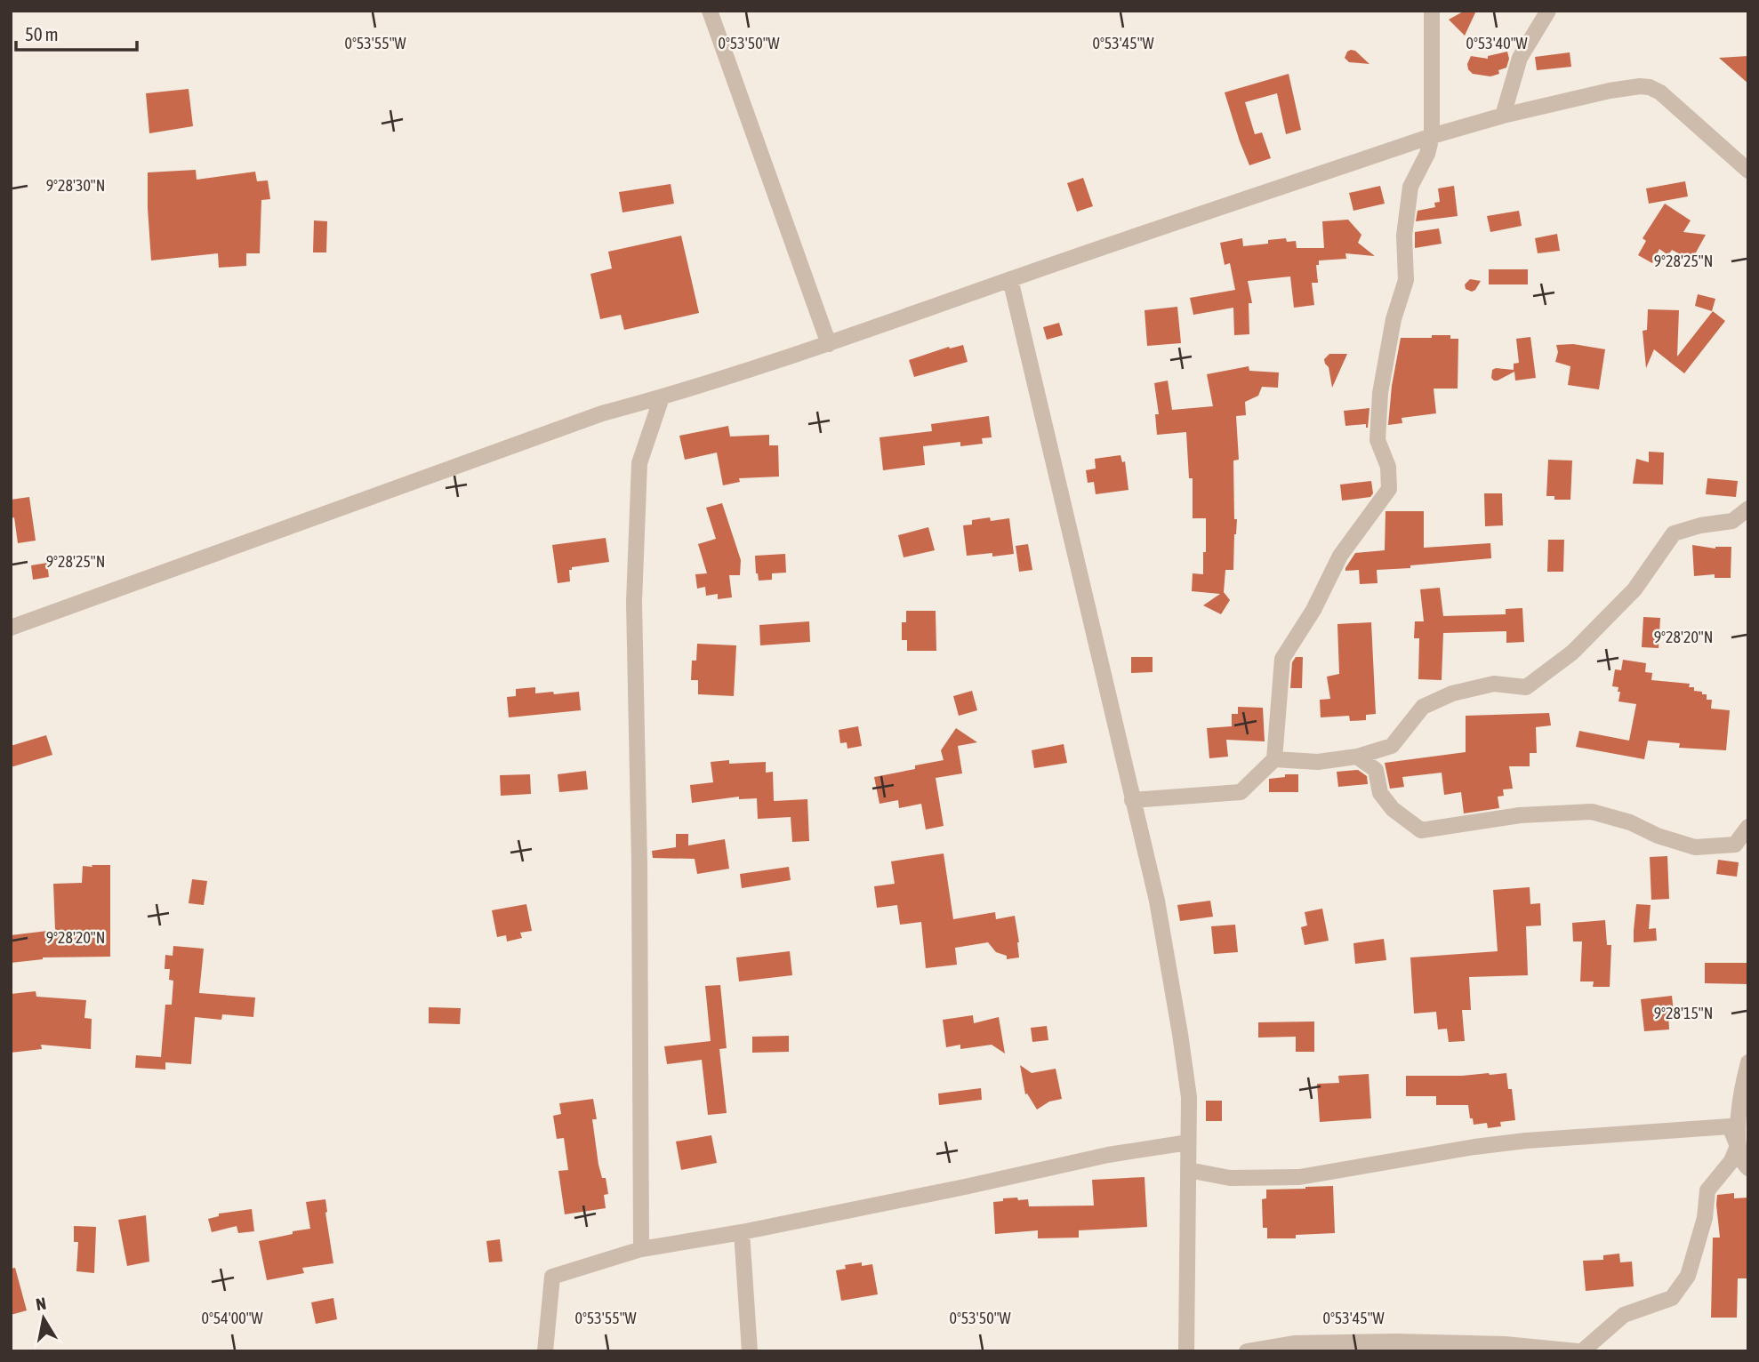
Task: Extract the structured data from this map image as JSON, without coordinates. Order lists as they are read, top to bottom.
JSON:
{
  "scale_bar": "50 m",
  "north": "top",
  "coordinates": [
    "0°53'55\"W",
    "0°53'50\"W",
    "0°53'45\"W",
    "0°53'40\"W",
    "9°28'30\"N",
    "9°28'25\"N",
    "9°28'20\"N",
    "9°28'15\"N",
    "0°54'00\"W"
  ]
}
